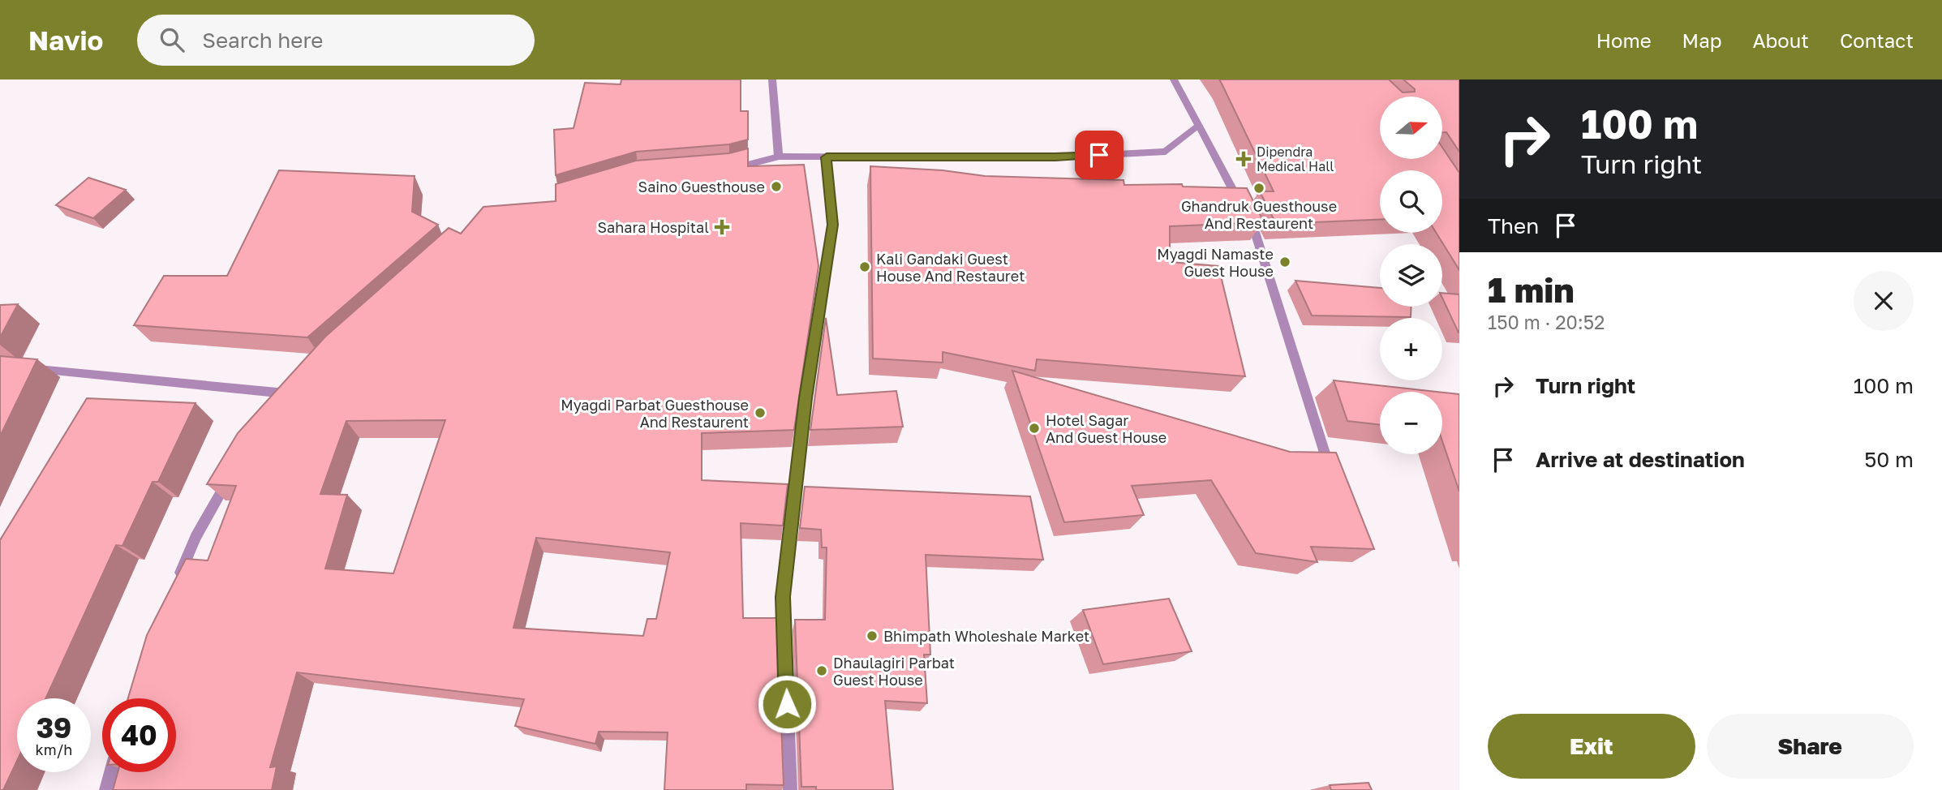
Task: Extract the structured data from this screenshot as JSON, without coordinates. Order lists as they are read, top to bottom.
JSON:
{
  "places": {
    "health": ["Dipendra Medical Hall", "Sahara Hospital"],
    "other": [
      "Saino Guesthouse",
      "Ghandruk Guesthouse And Restaurent",
      "Myagdi Namaste Guest House",
      "Kali Gandaki Guest House And Restauret",
      "Myagdi Parbat Guesthouse And Restaurent",
      "Hotel Sagar And Guest House",
      "Bhimpath Wholeshale Market",
      "Dhaulagiri Parbat Guest House"
    ]
  },
  "north": "right",
  "page": {
    "header": "Navio",
    "search": "Search here",
    "nav": [
      "Home",
      "Map",
      "About",
      "Contact"
    ],
    "turn": ["100 m", "Turn right"],
    "map_buttons": ["+", "−"],
    "then": "Then",
    "heading": ["1 min", "150 m · 20:52"],
    "list": [
      {
        "name": "Turn right",
        "value": "100 m"
      },
      {
        "name": "Arrive at destination",
        "value": "50 m"
      }
    ],
    "speed": "39 km/h",
    "limit": "40",
    "buttons": ["Exit", "Share"]
  }
}
